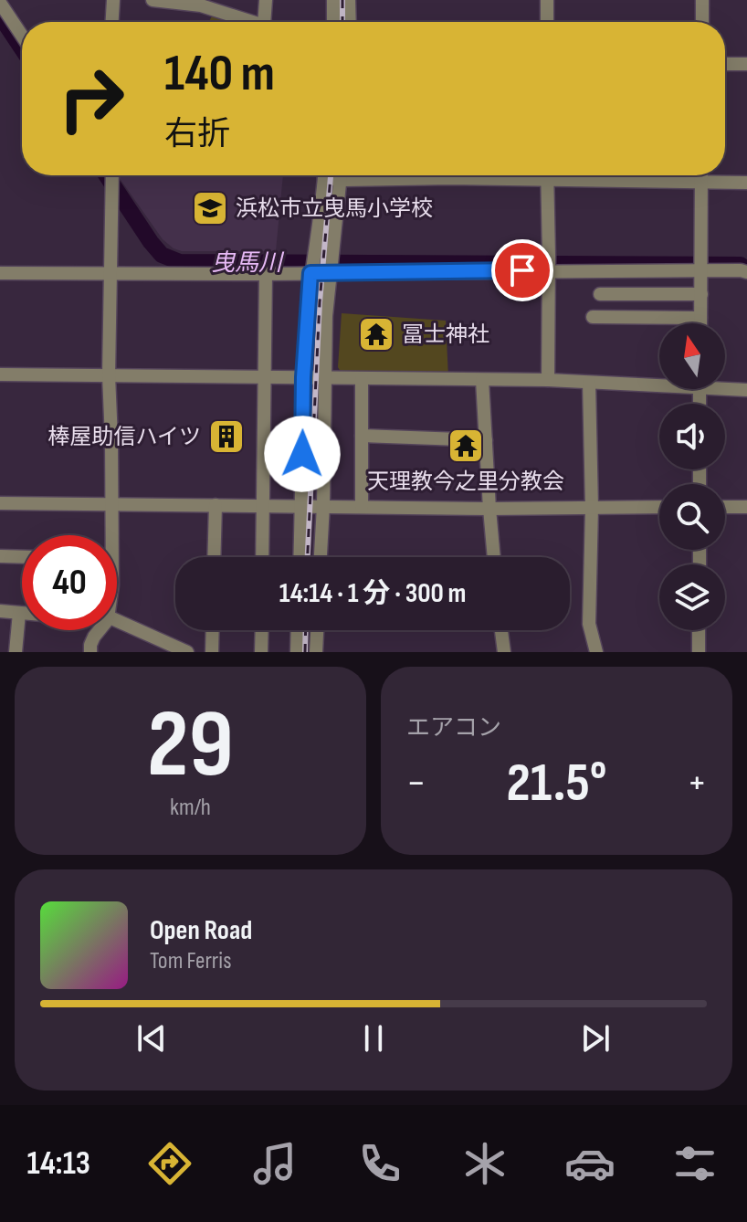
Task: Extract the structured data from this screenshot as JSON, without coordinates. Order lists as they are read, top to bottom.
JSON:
{
  "water": ["曳馬川"],
  "places": {
    "school or university": ["浜松市立曳馬小学校"],
    "temple": ["冨士神社", "天理教今之里分教会"],
    "building": ["棒屋助信ハイツ"]
  },
  "north": "top",
  "page": {
    "turn": ["140 m", "右折"],
    "limit": "40",
    "trip": "14:14 · 1 分 · 300 m",
    "tile": [
      ["29", "km/h"],
      "エアコン"
    ],
    "heat": ["−", "21.5°", "+"],
    "song": ["Open Road", "Tom Ferris"],
    "tabs": "14:13"
  }
}
